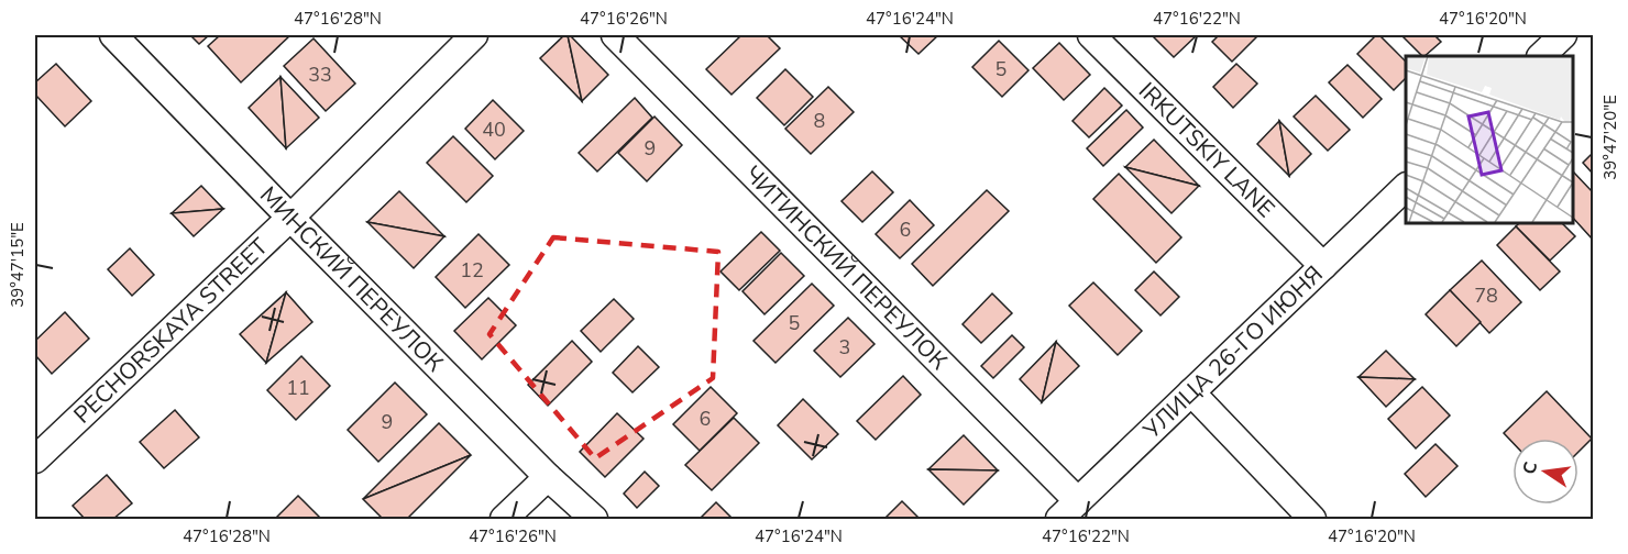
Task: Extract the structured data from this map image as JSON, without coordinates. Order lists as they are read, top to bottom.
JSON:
{
  "streets": {
    "street": [
      "IRKUTSKIY LANE",
      "ЧИТИНСКИЙ ПЕРЕУЛОК",
      "МИНСКИЙ ПЕРЕУЛОК",
      "PECHORSKAYA STREET",
      "УЛИЦА 26-ГО ИЮНЯ"
    ]
  },
  "crossings": [
    ["IRKUTSKIY LANE", "УЛИЦА 26-ГО ИЮНЯ"],
    ["ЧИТИНСКИЙ ПЕРЕУЛОК", "УЛИЦА 26-ГО ИЮНЯ"],
    ["МИНСКИЙ ПЕРЕУЛОК", "PECHORSKAYA STREET"]
  ],
  "house_numbers": [
    "5",
    "33",
    "8",
    "40",
    "9",
    "6",
    "12",
    "78",
    "5",
    "3",
    "11",
    "6",
    "9"
  ],
  "north": "left",
  "coordinates": [
    "47°16'28\"N",
    "47°16'26\"N",
    "47°16'24\"N",
    "47°16'22\"N",
    "47°16'20\"N",
    "39°47'20\"E",
    "39°47'15\"E"
  ]
}
